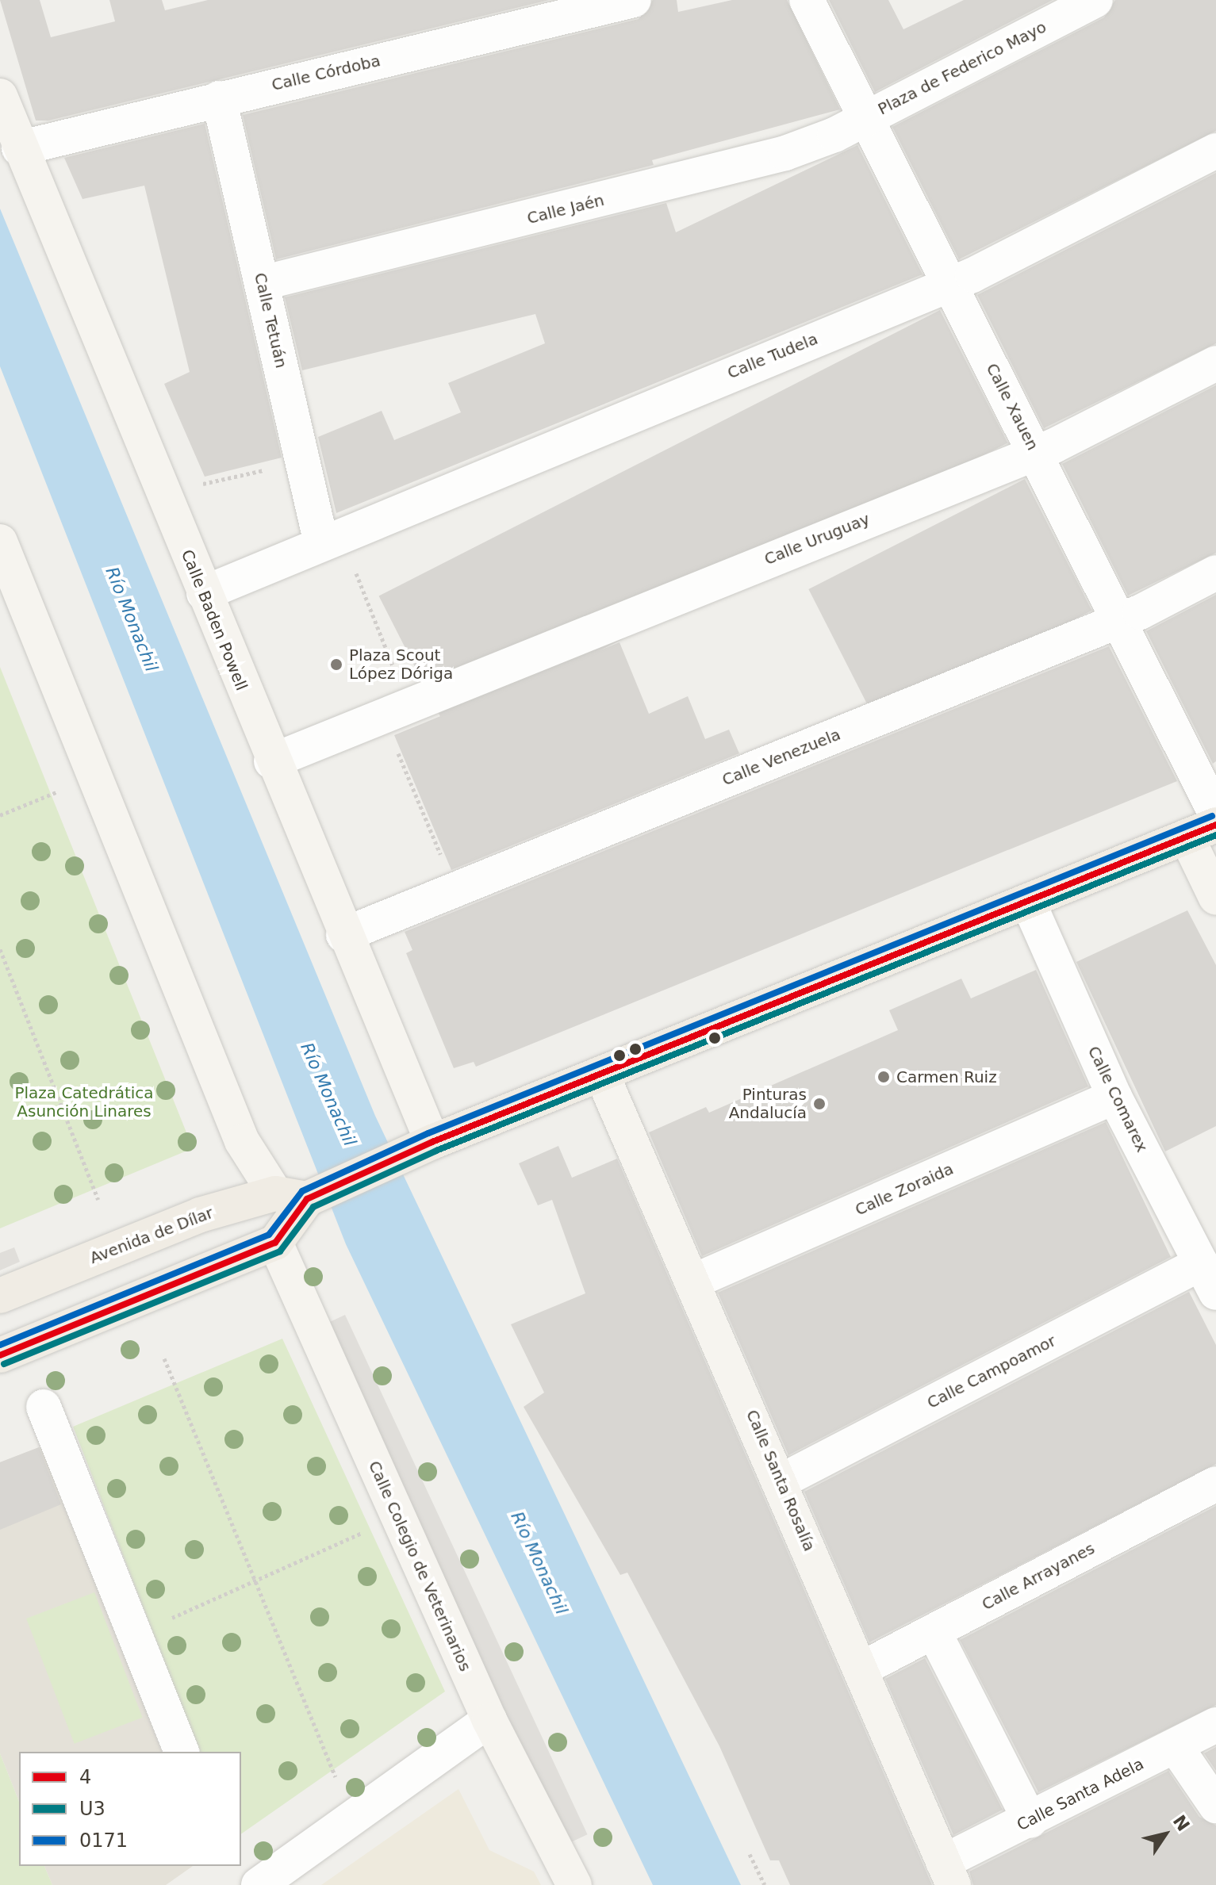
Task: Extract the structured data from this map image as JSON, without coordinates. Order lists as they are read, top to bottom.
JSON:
{
  "streets": {
    "main road": [
      "Calle Baden Powell",
      "Avenida de Dílar",
      "Calle Santa Rosalía",
      "Calle Colegio de Veterinarios"
    ],
    "street": [
      "Plaza de Federico Mayo",
      "Calle Córdoba",
      "Calle Jaén",
      "Calle Tetuán",
      "Calle Tudela",
      "Calle Xauen",
      "Calle Uruguay",
      "Calle Venezuela",
      "Calle Comarex",
      "Calle Zoraida",
      "Calle Campoamor",
      "Calle Arrayanes",
      "Calle Santa Adela"
    ]
  },
  "crossings": [
    ["Plaza de Federico Mayo", "Calle Jaén"],
    ["Plaza de Federico Mayo", "Calle Xauen"],
    ["Calle Córdoba", "Calle Tetuán"],
    ["Calle Córdoba", "Calle Baden Powell"],
    ["Calle Jaén", "Calle Tetuán"],
    ["Calle Jaén", "Calle Xauen"],
    ["Calle Tetuán", "Calle Tudela"],
    ["Calle Tudela", "Calle Xauen"],
    ["Calle Xauen", "Calle Uruguay"],
    ["Calle Xauen", "Calle Venezuela"],
    ["Calle Baden Powell", "Calle Venezuela"],
    ["Calle Baden Powell", "Avenida de Dílar"],
    ["Calle Comarex", "Calle Zoraida"],
    ["Calle Comarex", "Avenida de Dílar"],
    ["Calle Comarex", "Calle Campoamor"],
    ["Calle Zoraida", "Calle Santa Rosalía"],
    ["Avenida de Dílar", "Calle Santa Rosalía"],
    ["Calle Campoamor", "Calle Santa Rosalía"],
    ["Calle Santa Rosalía", "Calle Arrayanes"],
    ["Calle Santa Rosalía", "Calle Santa Adela"]
  ],
  "water": ["Río Monachil"],
  "parks": ["Plaza Catedrática Asunción Linares"],
  "places": ["Plaza Scout López Dóriga", "Carmen Ruiz", "Pinturas Andalucía"],
  "lines": ["transit line 0171", "transit line 4", "transit line U3"],
  "legend": ["4", "U3", "0171"],
  "north": "top right"
}
